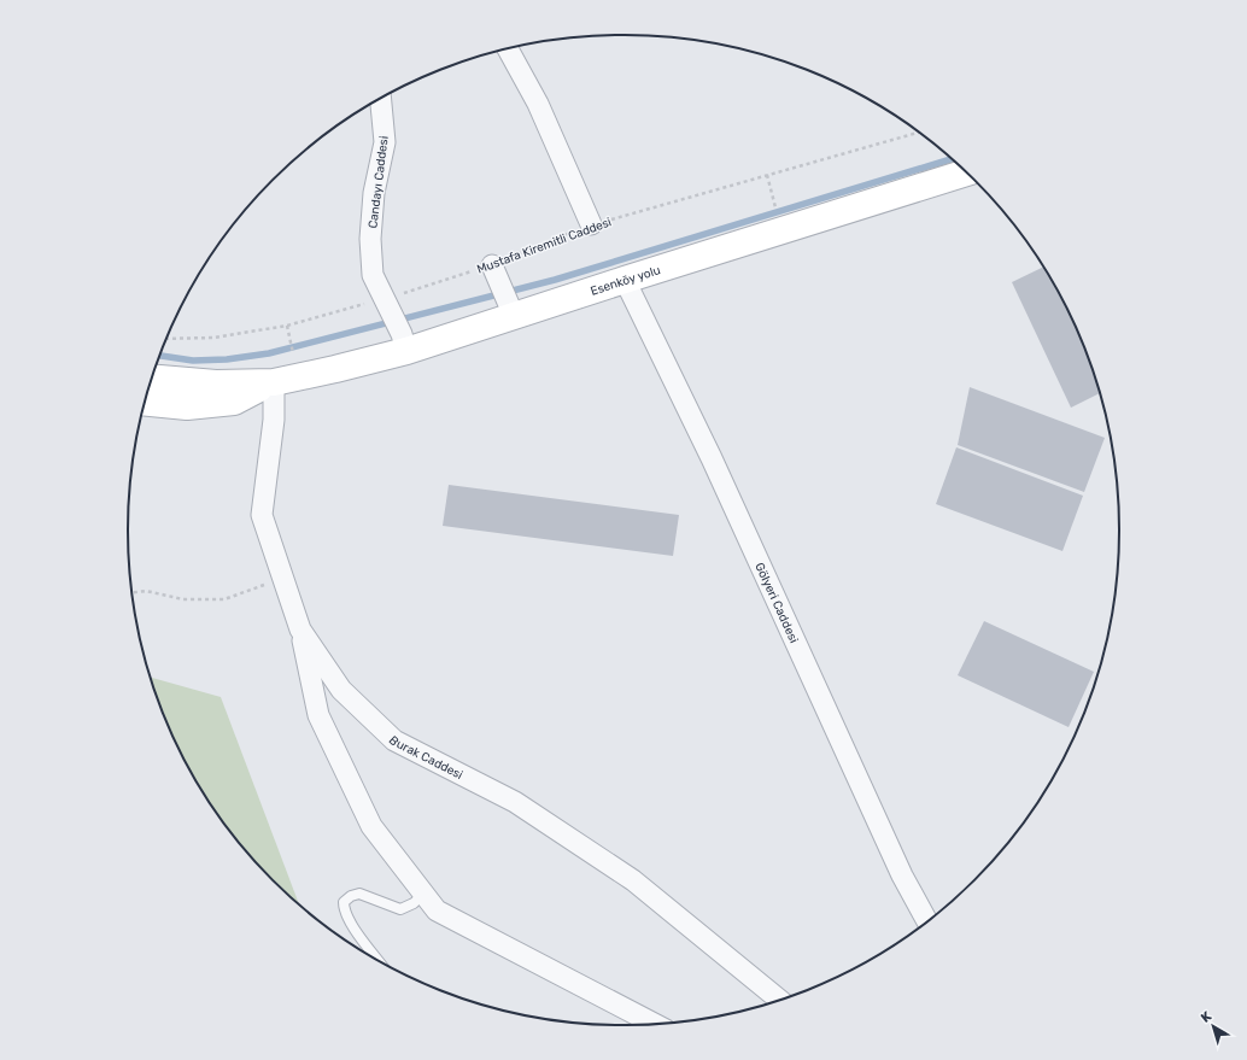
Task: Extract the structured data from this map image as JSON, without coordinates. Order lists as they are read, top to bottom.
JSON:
{
  "streets": {
    "street": [
      "Candayı Caddesi",
      "Esenköy yolu",
      "Gölyeri Caddesi",
      "Burak Caddesi"
    ],
    "path": ["Mustafa Kiremitli Caddesi"]
  },
  "crossings": [
    ["Candayı Caddesi", "Mustafa Kiremitli Caddesi"],
    ["Candayı Caddesi", "Esenköy yolu"],
    ["Esenköy yolu", "Gölyeri Caddesi"],
    ["Esenköy yolu", "Burak Caddesi"]
  ],
  "north": "top left"
}
